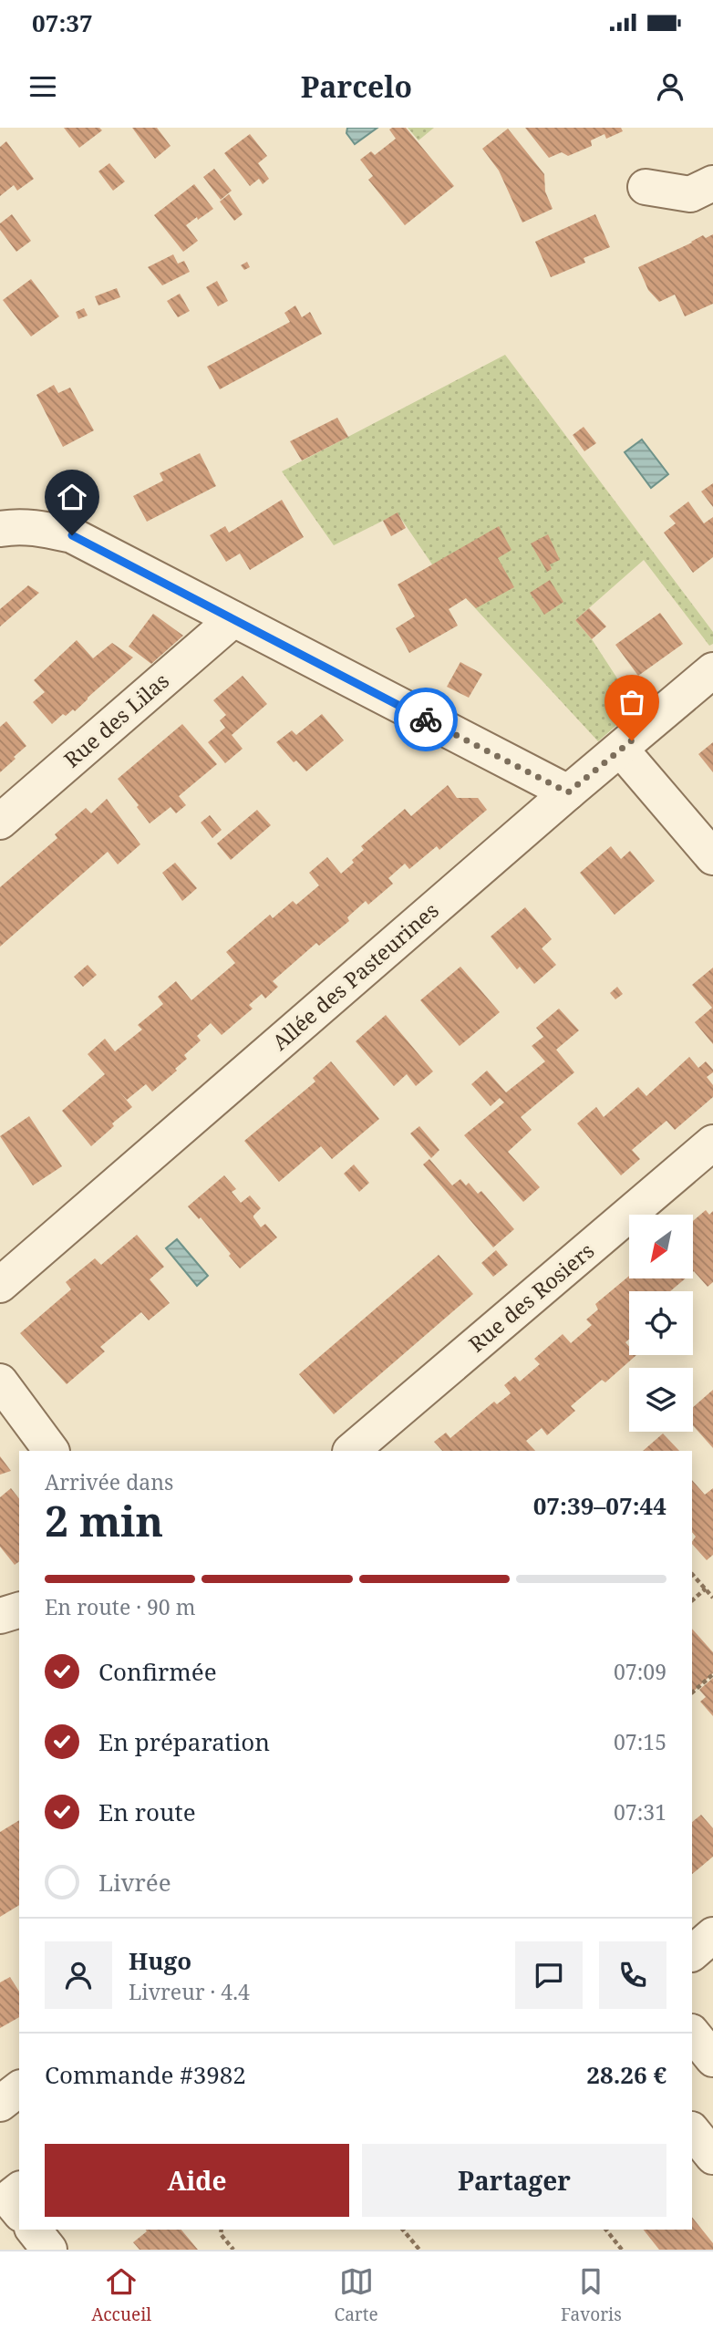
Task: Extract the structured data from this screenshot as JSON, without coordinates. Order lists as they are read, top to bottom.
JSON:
{
  "streets": {
    "street": ["Rue des Lilas", "Allée des Pasteurines", "Rue des Rosiers"]
  },
  "north": "bottom left",
  "page": {
    "status": "07:37",
    "header": "Parcelo",
    "heading": ["2 min", "Arrivée dans", "07:39–07:44"],
    "panel": [
      "Hugo",
      "Livreur · 4.4",
      "Commande #3982",
      "28.26 €"
    ],
    "bar": "En route · 90 m",
    "list": [
      ["Confirmée", "07:09"],
      ["En préparation", "07:15"],
      ["En route", "07:31"],
      "Livrée"
    ],
    "buttons": ["Aide", "Partager"],
    "tabs": ["Accueil", "Carte", "Favoris"]
  }
}
